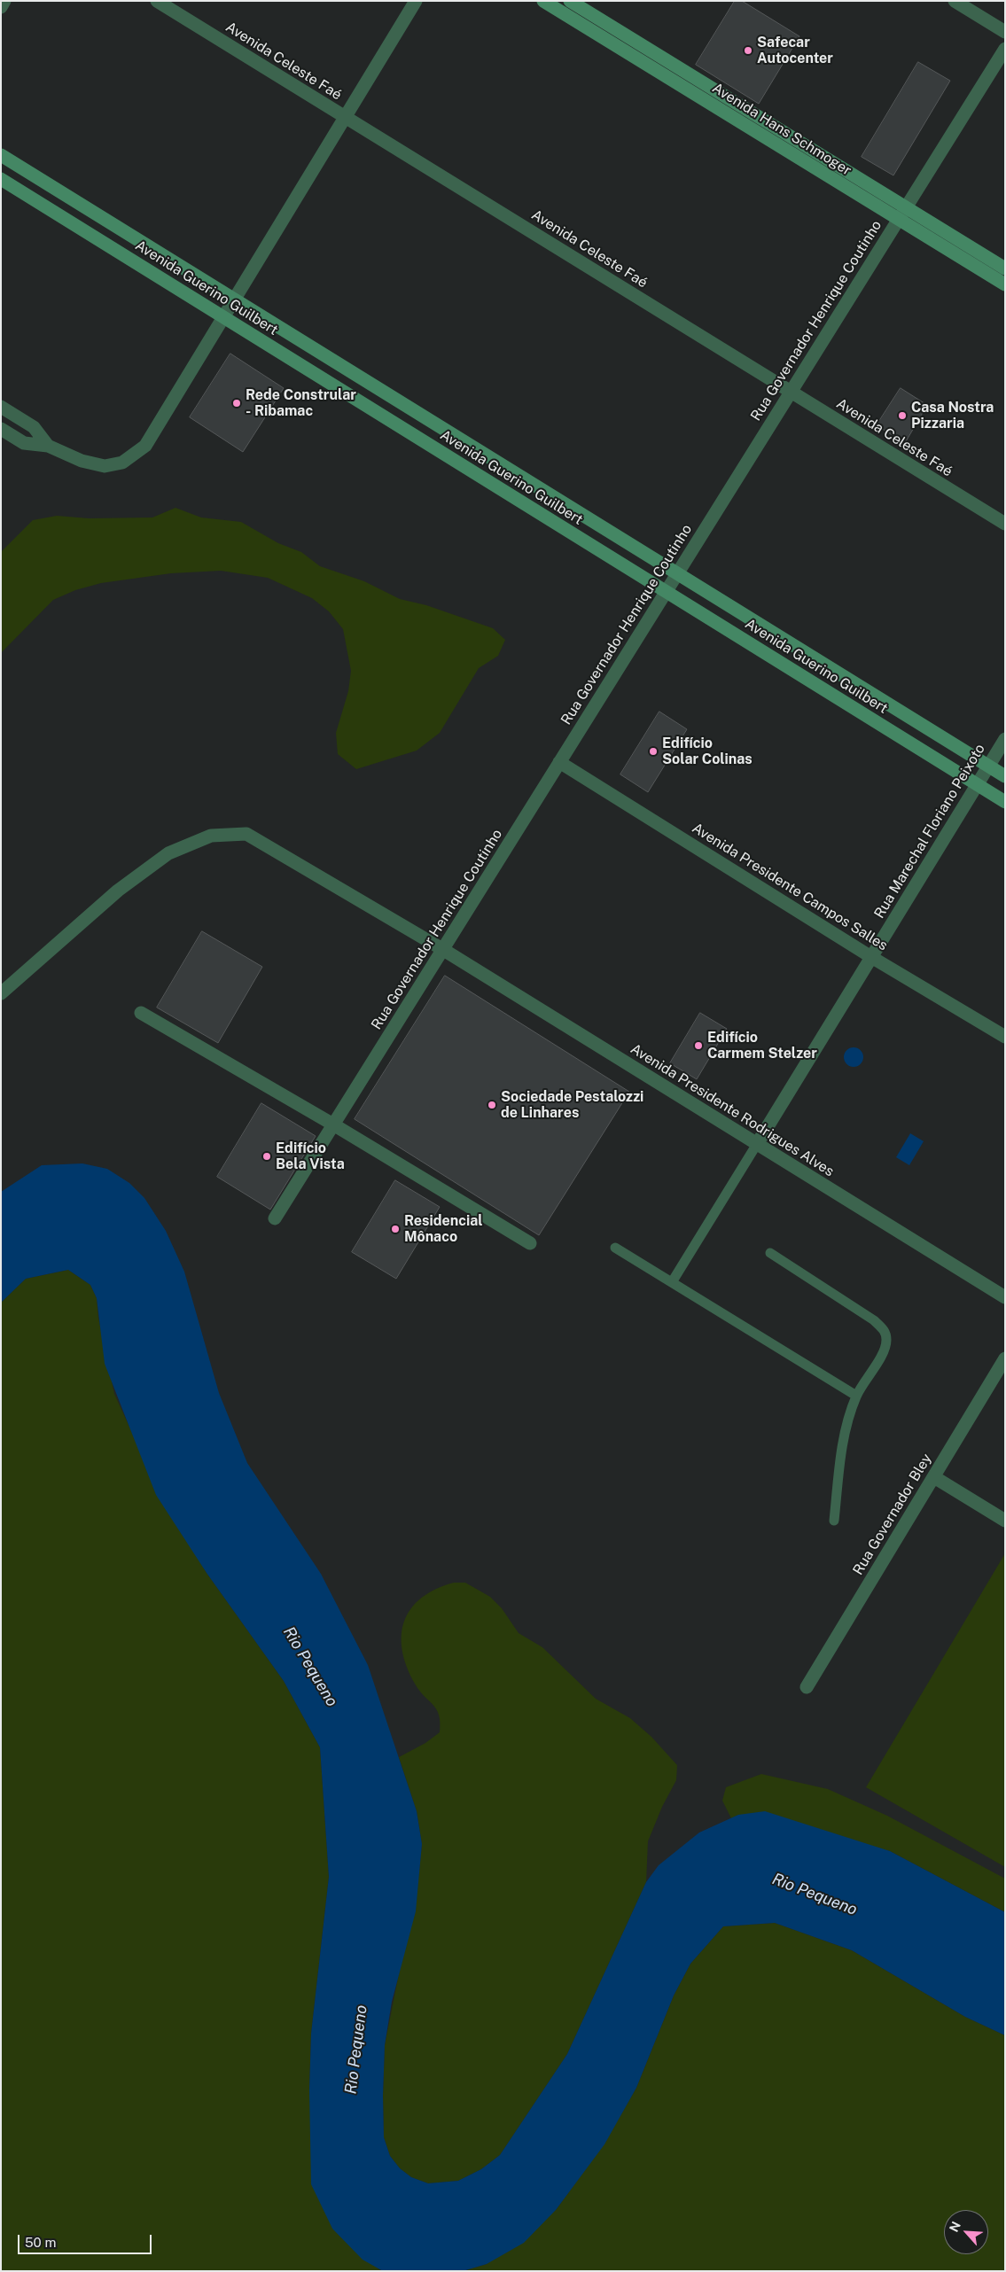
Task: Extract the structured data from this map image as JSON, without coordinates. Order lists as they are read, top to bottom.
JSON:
{
  "streets": {
    "main road": ["Avenida Hans Schmoger", "Avenida Guerino Guilbert"],
    "street": [
      "Avenida Celeste Faé",
      "Rua Governador Henrique Coutinho",
      "Rua Marechal Floriano Peixoto",
      "Avenida Presidente Campos Salles",
      "Avenida Presidente Rodrigues Alves",
      "Rua Governador Bley"
    ]
  },
  "crossings": [
    ["Avenida Celeste Faé", "Rua Governador Henrique Coutinho"],
    ["Avenida Hans Schmoger", "Rua Governador Henrique Coutinho"],
    ["Avenida Guerino Guilbert", "Rua Governador Henrique Coutinho"],
    ["Avenida Guerino Guilbert", "Rua Marechal Floriano Peixoto"],
    ["Rua Governador Henrique Coutinho", "Avenida Presidente Campos Salles"],
    ["Rua Governador Henrique Coutinho", "Avenida Presidente Rodrigues Alves"],
    ["Rua Marechal Floriano Peixoto", "Avenida Presidente Campos Salles"],
    ["Rua Marechal Floriano Peixoto", "Avenida Presidente Rodrigues Alves"]
  ],
  "water": ["Rio Pequeno"],
  "places": [
    "Safecar Autocenter",
    "Rede Constrular - Ribamac",
    "Casa Nostra Pizzaria",
    "Edifício Solar Colinas",
    "Edifício Carmem Stelzer",
    "Sociedade Pestalozzi de Linhares",
    "Edifício Bela Vista",
    "Residencial Mônaco"
  ],
  "scale_bar": "50 m",
  "north": "top left"
}
